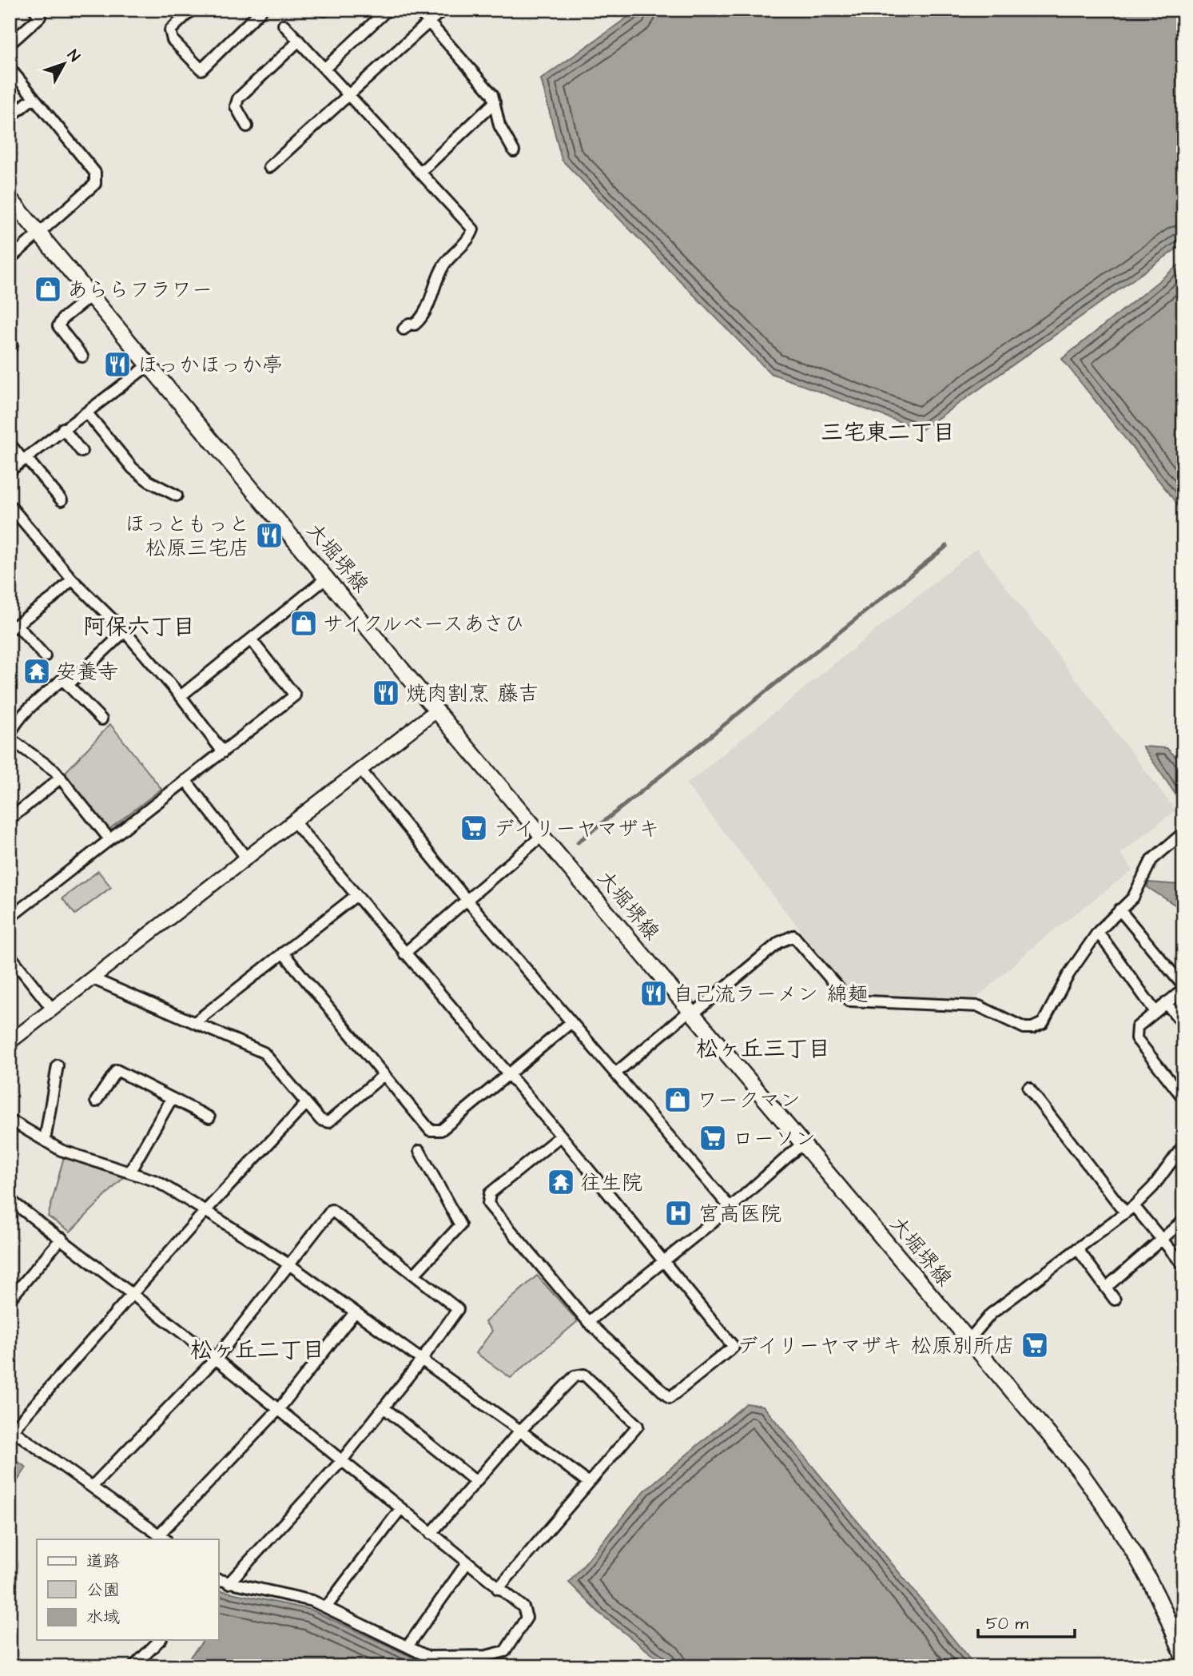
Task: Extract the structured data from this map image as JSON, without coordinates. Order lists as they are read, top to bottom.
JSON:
{
  "streets": {
    "main road": ["大堀堺線"]
  },
  "districts": [
    "三宅東二丁目",
    "阿保六丁目",
    "松ヶ丘三丁目",
    "松ヶ丘二丁目"
  ],
  "places": {
    "shop": ["あららフラワー", "サイクルベースあさひ", "ワークマン"],
    "restaurant": [
      "ほっかほっか亭",
      "ほっともっと 松原三宅店",
      "焼肉割烹 藤吉",
      "自己流ラーメン 綿麺"
    ],
    "temple": ["安養寺", "往生院"],
    "supermarket": ["デイリーヤマザキ", "ローソン", "デイリーヤマザキ 松原別所店"],
    "hospital": ["宮高医院"]
  },
  "legend": ["道路", "公園", "水域"],
  "scale_bar": "50 m",
  "north": "top right"
}
